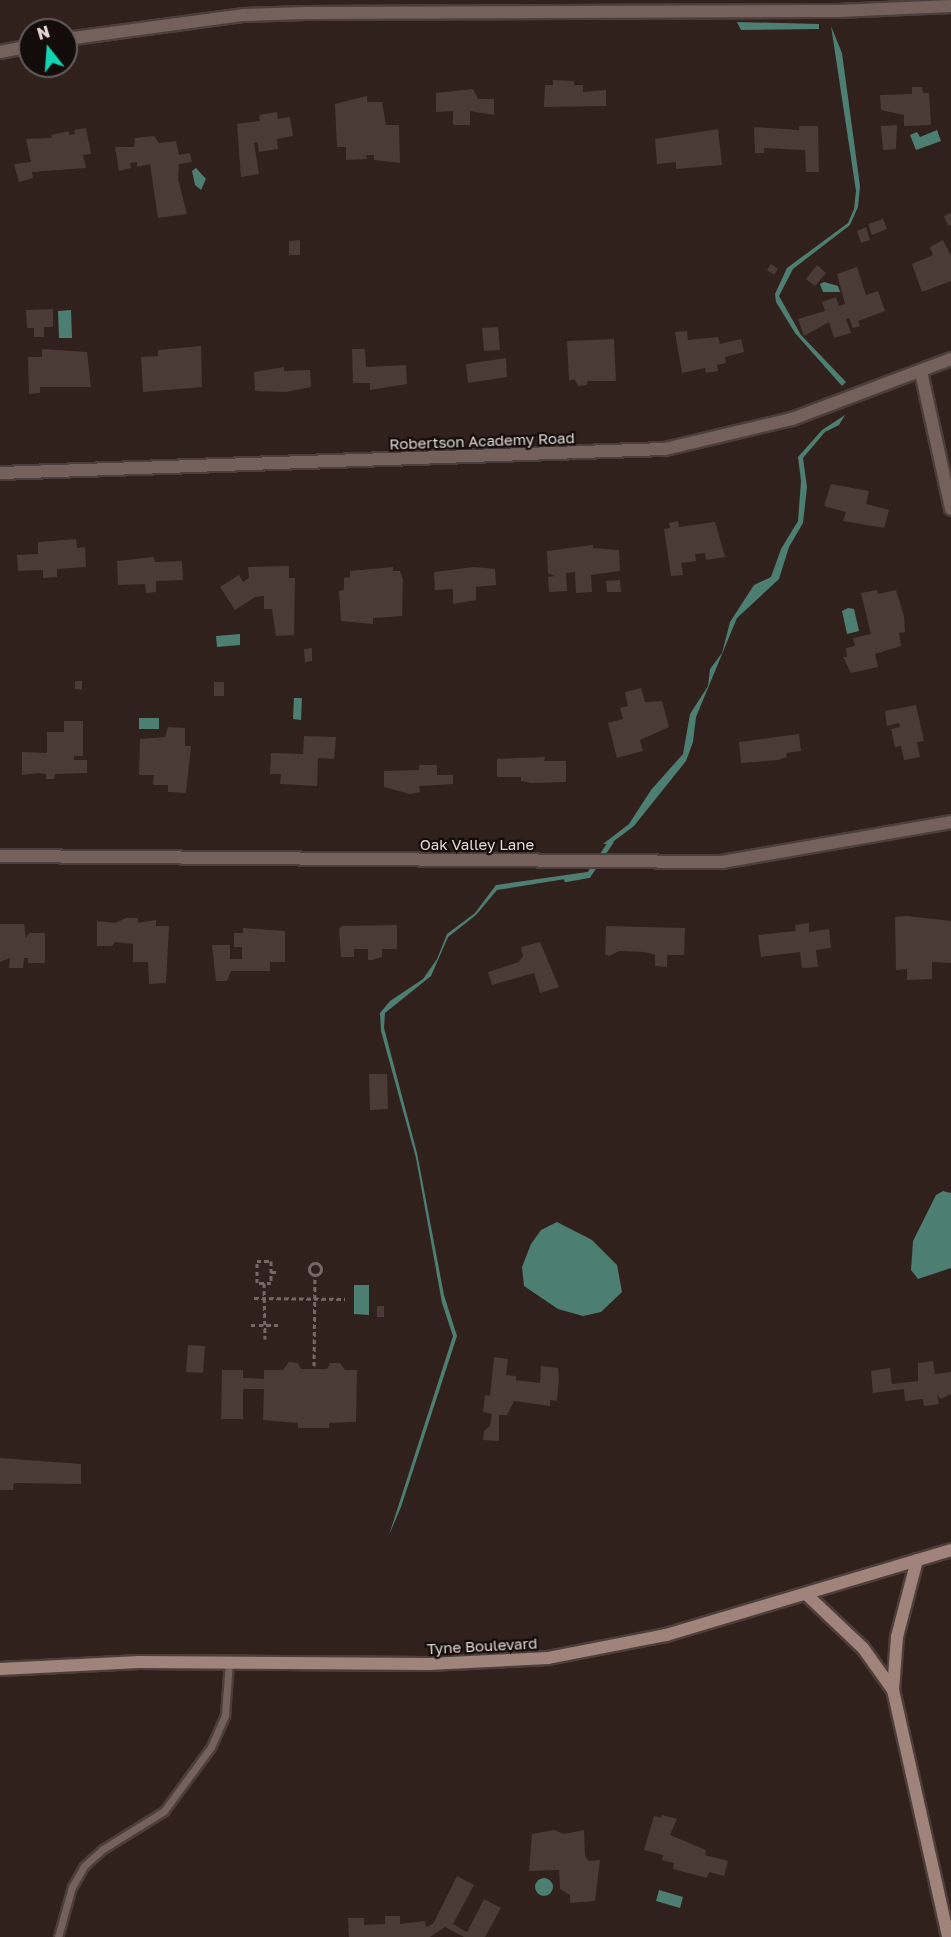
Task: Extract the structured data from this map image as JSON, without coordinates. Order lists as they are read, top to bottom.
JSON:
{
  "streets": {
    "street": ["Robertson Academy Road", "Oak Valley Lane", "Tyne Boulevard"]
  },
  "north": "top"
}
